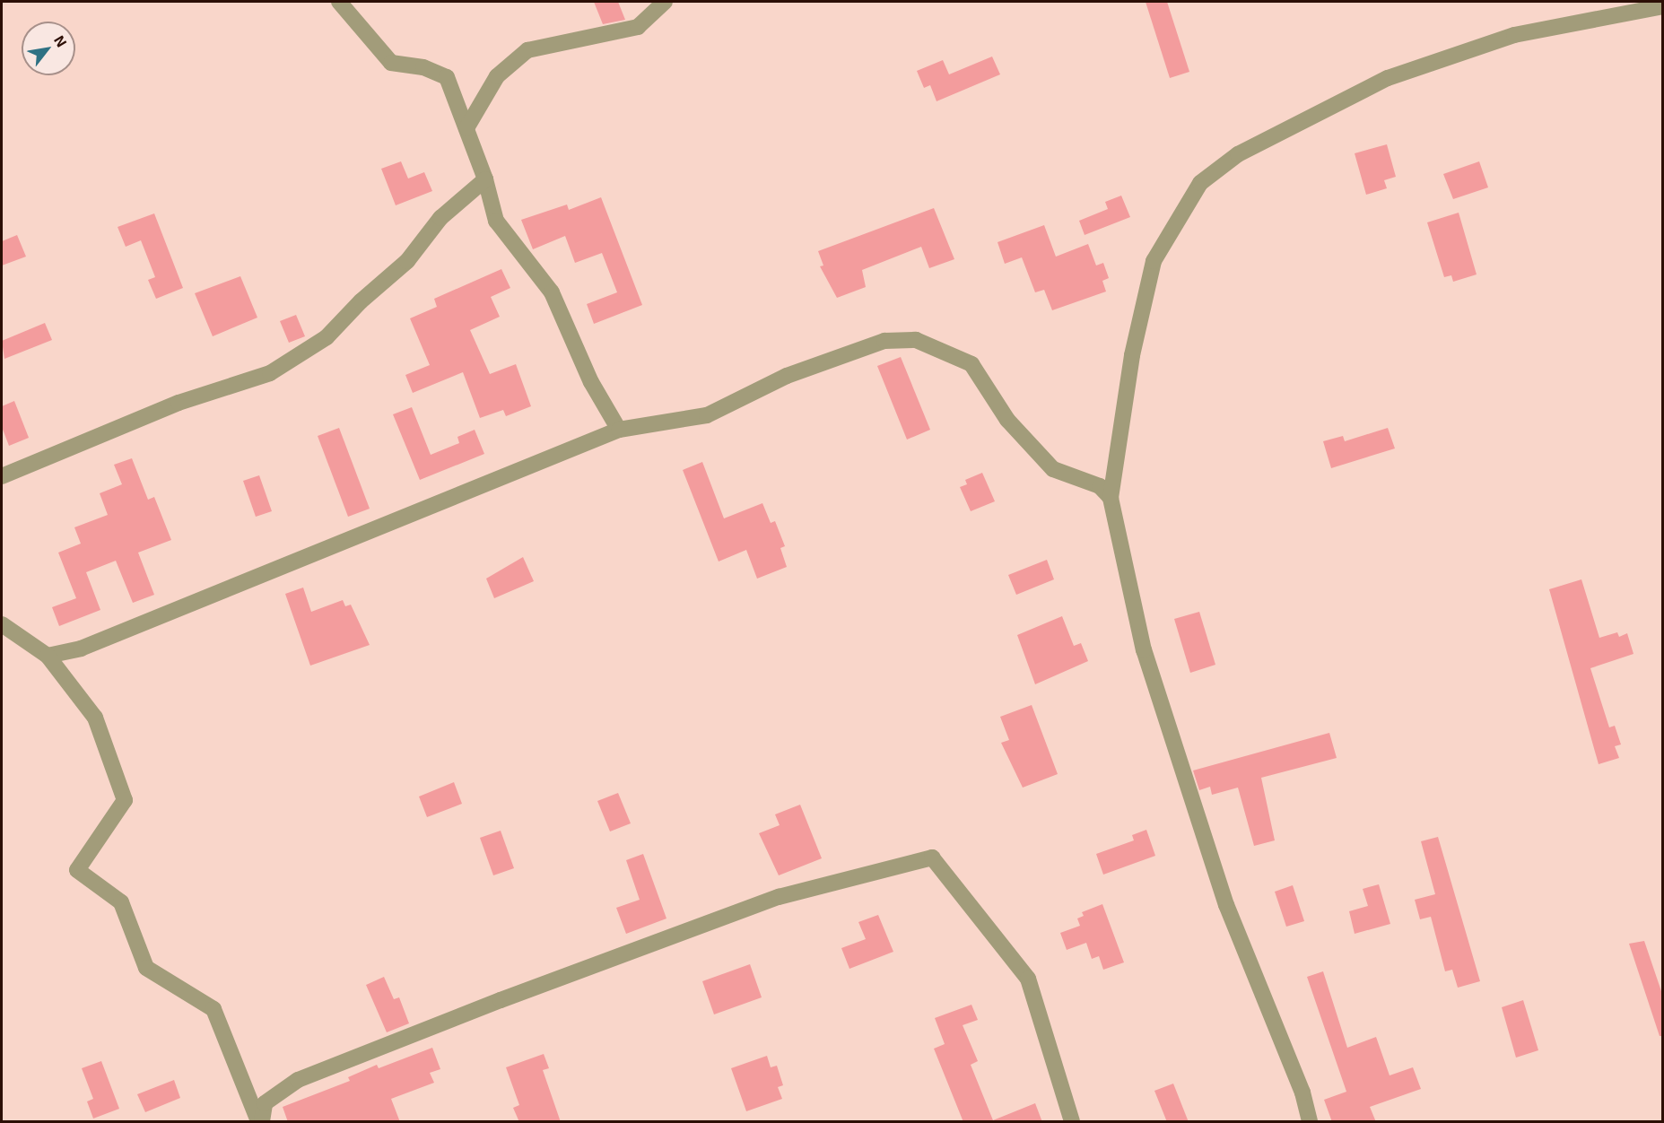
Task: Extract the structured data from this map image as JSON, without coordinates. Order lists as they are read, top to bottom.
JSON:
{
  "north": "top right"
}
